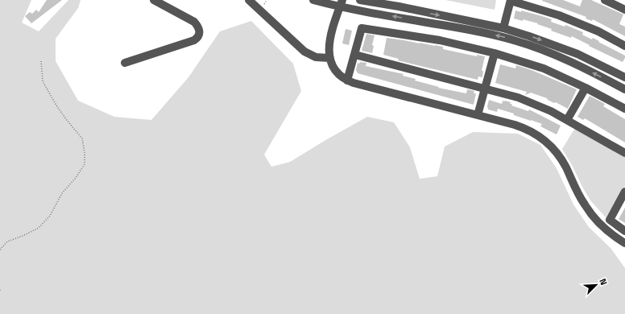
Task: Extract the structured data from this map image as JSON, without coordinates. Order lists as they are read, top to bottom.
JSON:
{
  "north": "top right"
}
